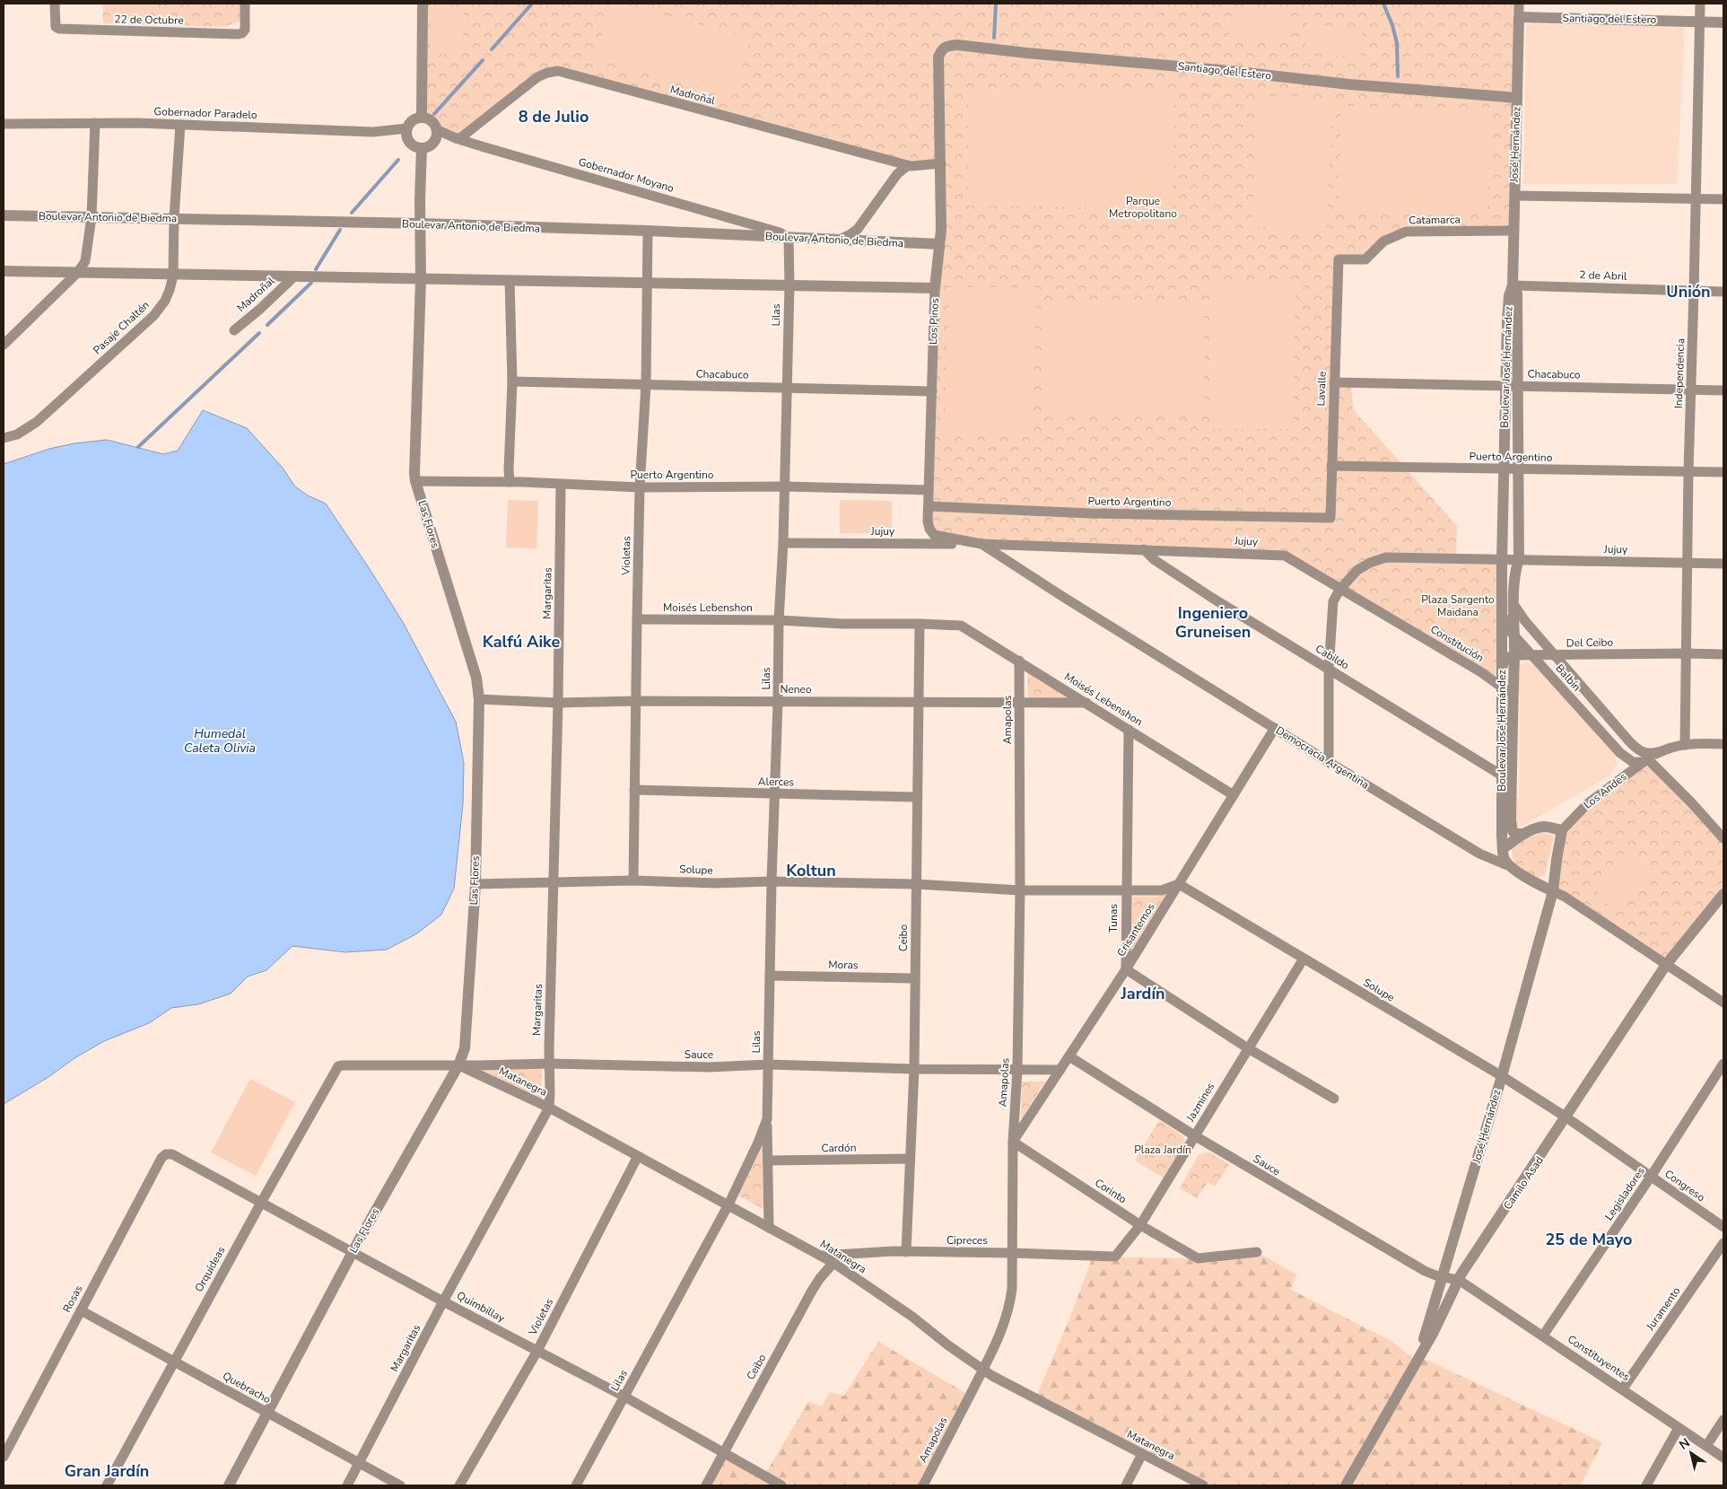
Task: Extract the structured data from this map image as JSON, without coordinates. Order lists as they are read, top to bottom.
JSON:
{
  "streets": {
    "street": [
      "Santiago del Estero",
      "22 de Octubre",
      "Madroñal",
      "Gobernador Paradelo",
      "José Hernández",
      "Gobernador Moyano",
      "Boulevar Antonio de Biedma",
      "Catamarca",
      "2 de Abril",
      "Lilas",
      "Los Pinos",
      "Pasaje Chaltén",
      "Boulevar José Hernández",
      "Independencia",
      "Chacabuco",
      "Lavalle",
      "Puerto Argentino",
      "Las Flores",
      "Jujuy",
      "Violetas",
      "Margaritas",
      "Moisés Lebenshon",
      "Del Ceibo",
      "Constitución",
      "Cabildo",
      "Balbín",
      "Neneo",
      "Amapolas",
      "Democracia Argentina",
      "Alerces",
      "Los Andes",
      "Solupe",
      "Tunas",
      "Crisantemos",
      "Ceibo",
      "Moras",
      "Sauce",
      "Matanegra",
      "Jazmines",
      "Cardón",
      "Camilo Asad",
      "Congreso",
      "Corinto",
      "Legisladores",
      "Cipreces",
      "Orquídeas",
      "Rosas",
      "Quimbillay",
      "Juramento",
      "Constituyentes",
      "Quebracho"
    ]
  },
  "crossings": [
    ["Santiago del Estero", "José Hernández"],
    ["Santiago del Estero", "Los Pinos"],
    ["Santiago del Estero", "Independencia"],
    ["Madroñal", "Gobernador Moyano"],
    ["Madroñal", "Los Pinos"],
    ["Gobernador Paradelo", "Pasaje Chaltén"],
    ["Gobernador Paradelo", "Las Flores"],
    ["José Hernández", "Catamarca"],
    ["José Hernández", "2 de Abril"],
    ["José Hernández", "Boulevar José Hernández"],
    ["José Hernández", "Democracia Argentina"],
    ["José Hernández", "Solupe"],
    ["José Hernández", "Sauce"],
    ["José Hernández", "Camilo Asad"],
    ["Gobernador Moyano", "Boulevar Antonio de Biedma"],
    ["Gobernador Moyano", "Lilas"],
    ["Boulevar Antonio de Biedma", "Lilas"],
    ["Boulevar Antonio de Biedma", "Los Pinos"],
    ["Boulevar Antonio de Biedma", "Pasaje Chaltén"],
    ["Boulevar Antonio de Biedma", "Las Flores"],
    ["Boulevar Antonio de Biedma", "Violetas"],
    ["Catamarca", "Lavalle"],
    ["2 de Abril", "Boulevar José Hernández"],
    ["2 de Abril", "Independencia"],
    ["Lilas", "Chacabuco"],
    ["Lilas", "Puerto Argentino"],
    ["Lilas", "Jujuy"],
    ["Lilas", "Moisés Lebenshon"],
    ["Lilas", "Neneo"],
    ["Lilas", "Alerces"],
    ["Lilas", "Solupe"],
    ["Lilas", "Moras"],
    ["Lilas", "Sauce"],
    ["Lilas", "Matanegra"],
    ["Lilas", "Cardón"],
    ["Lilas", "Quimbillay"],
    ["Los Pinos", "Chacabuco"],
    ["Los Pinos", "Puerto Argentino"],
    ["Los Pinos", "Jujuy"],
    ["Los Pinos", "Democracia Argentina"],
    ["Boulevar José Hernández", "Chacabuco"],
    ["Boulevar José Hernández", "Puerto Argentino"],
    ["Boulevar José Hernández", "Jujuy"],
    ["Boulevar José Hernández", "Del Ceibo"],
    ["Boulevar José Hernández", "Constitución"],
    ["Boulevar José Hernández", "Cabildo"],
    ["Boulevar José Hernández", "Balbín"],
    ["Boulevar José Hernández", "Democracia Argentina"],
    ["Independencia", "Chacabuco"],
    ["Independencia", "Puerto Argentino"],
    ["Independencia", "Jujuy"],
    ["Independencia", "Del Ceibo"],
    ["Independencia", "Los Andes"],
    ["Chacabuco", "Lavalle"],
    ["Chacabuco", "Violetas"],
    ["Lavalle", "Puerto Argentino"],
    ["Puerto Argentino", "Las Flores"],
    ["Puerto Argentino", "Violetas"],
    ["Puerto Argentino", "Margaritas"],
    ["Las Flores", "Neneo"],
    ["Las Flores", "Solupe"],
    ["Las Flores", "Sauce"],
    ["Las Flores", "Matanegra"],
    ["Las Flores", "Quimbillay"],
    ["Las Flores", "Quebracho"],
    ["Jujuy", "Constitución"],
    ["Jujuy", "Cabildo"],
    ["Jujuy", "Democracia Argentina"],
    ["Violetas", "Moisés Lebenshon"],
    ["Violetas", "Neneo"],
    ["Violetas", "Alerces"],
    ["Violetas", "Solupe"],
    ["Violetas", "Matanegra"],
    ["Violetas", "Quimbillay"],
    ["Margaritas", "Neneo"],
    ["Margaritas", "Solupe"],
    ["Margaritas", "Sauce"],
    ["Margaritas", "Matanegra"],
    ["Margaritas", "Quimbillay"],
    ["Margaritas", "Quebracho"],
    ["Moisés Lebenshon", "Neneo"],
    ["Moisés Lebenshon", "Amapolas"],
    ["Moisés Lebenshon", "Tunas"],
    ["Moisés Lebenshon", "Crisantemos"],
    ["Moisés Lebenshon", "Ceibo"],
    ["Del Ceibo", "Balbín"],
    ["Neneo", "Amapolas"],
    ["Neneo", "Ceibo"],
    ["Amapolas", "Solupe"],
    ["Amapolas", "Crisantemos"],
    ["Amapolas", "Sauce"],
    ["Amapolas", "Matanegra"],
    ["Amapolas", "Corinto"],
    ["Amapolas", "Cipreces"],
    ["Democracia Argentina", "Crisantemos"],
    ["Democracia Argentina", "Camilo Asad"],
    ["Alerces", "Ceibo"],
    ["Solupe", "Tunas"],
    ["Solupe", "Crisantemos"],
    ["Solupe", "Ceibo"],
    ["Solupe", "Jazmines"],
    ["Solupe", "Camilo Asad"],
    ["Solupe", "Congreso"],
    ["Tunas", "Crisantemos"],
    ["Crisantemos", "Sauce"],
    ["Crisantemos", "Corinto"],
    ["Ceibo", "Moras"],
    ["Ceibo", "Sauce"],
    ["Ceibo", "Matanegra"],
    ["Ceibo", "Cardón"],
    ["Ceibo", "Cipreces"],
    ["Ceibo", "Quimbillay"],
    ["Sauce", "Matanegra"],
    ["Sauce", "Jazmines"],
    ["Sauce", "Camilo Asad"],
    ["Sauce", "Orquídeas"],
    ["Sauce", "Constituyentes"],
    ["Matanegra", "Cipreces"],
    ["Jazmines", "Corinto"],
    ["Jazmines", "Cipreces"],
    ["Camilo Asad", "Congreso"],
    ["Camilo Asad", "Constituyentes"],
    ["Congreso", "Legisladores"],
    ["Legisladores", "Constituyentes"],
    ["Orquídeas", "Quimbillay"],
    ["Orquídeas", "Quebracho"],
    ["Rosas", "Quimbillay"],
    ["Rosas", "Quebracho"],
    ["Juramento", "Constituyentes"]
  ],
  "districts": [
    "8 de Julio",
    "Unión",
    "Ingeniero Gruneisen",
    "Kalfú Aike",
    "Koltun",
    "Jardín",
    "25 de Mayo",
    "Gran Jardín"
  ],
  "water": ["Humedal Caleta Olivia"],
  "parks": ["Parque Metropolitano", "Plaza Sargento Maidana", "Plaza Jardín"],
  "north": "top left"
}
